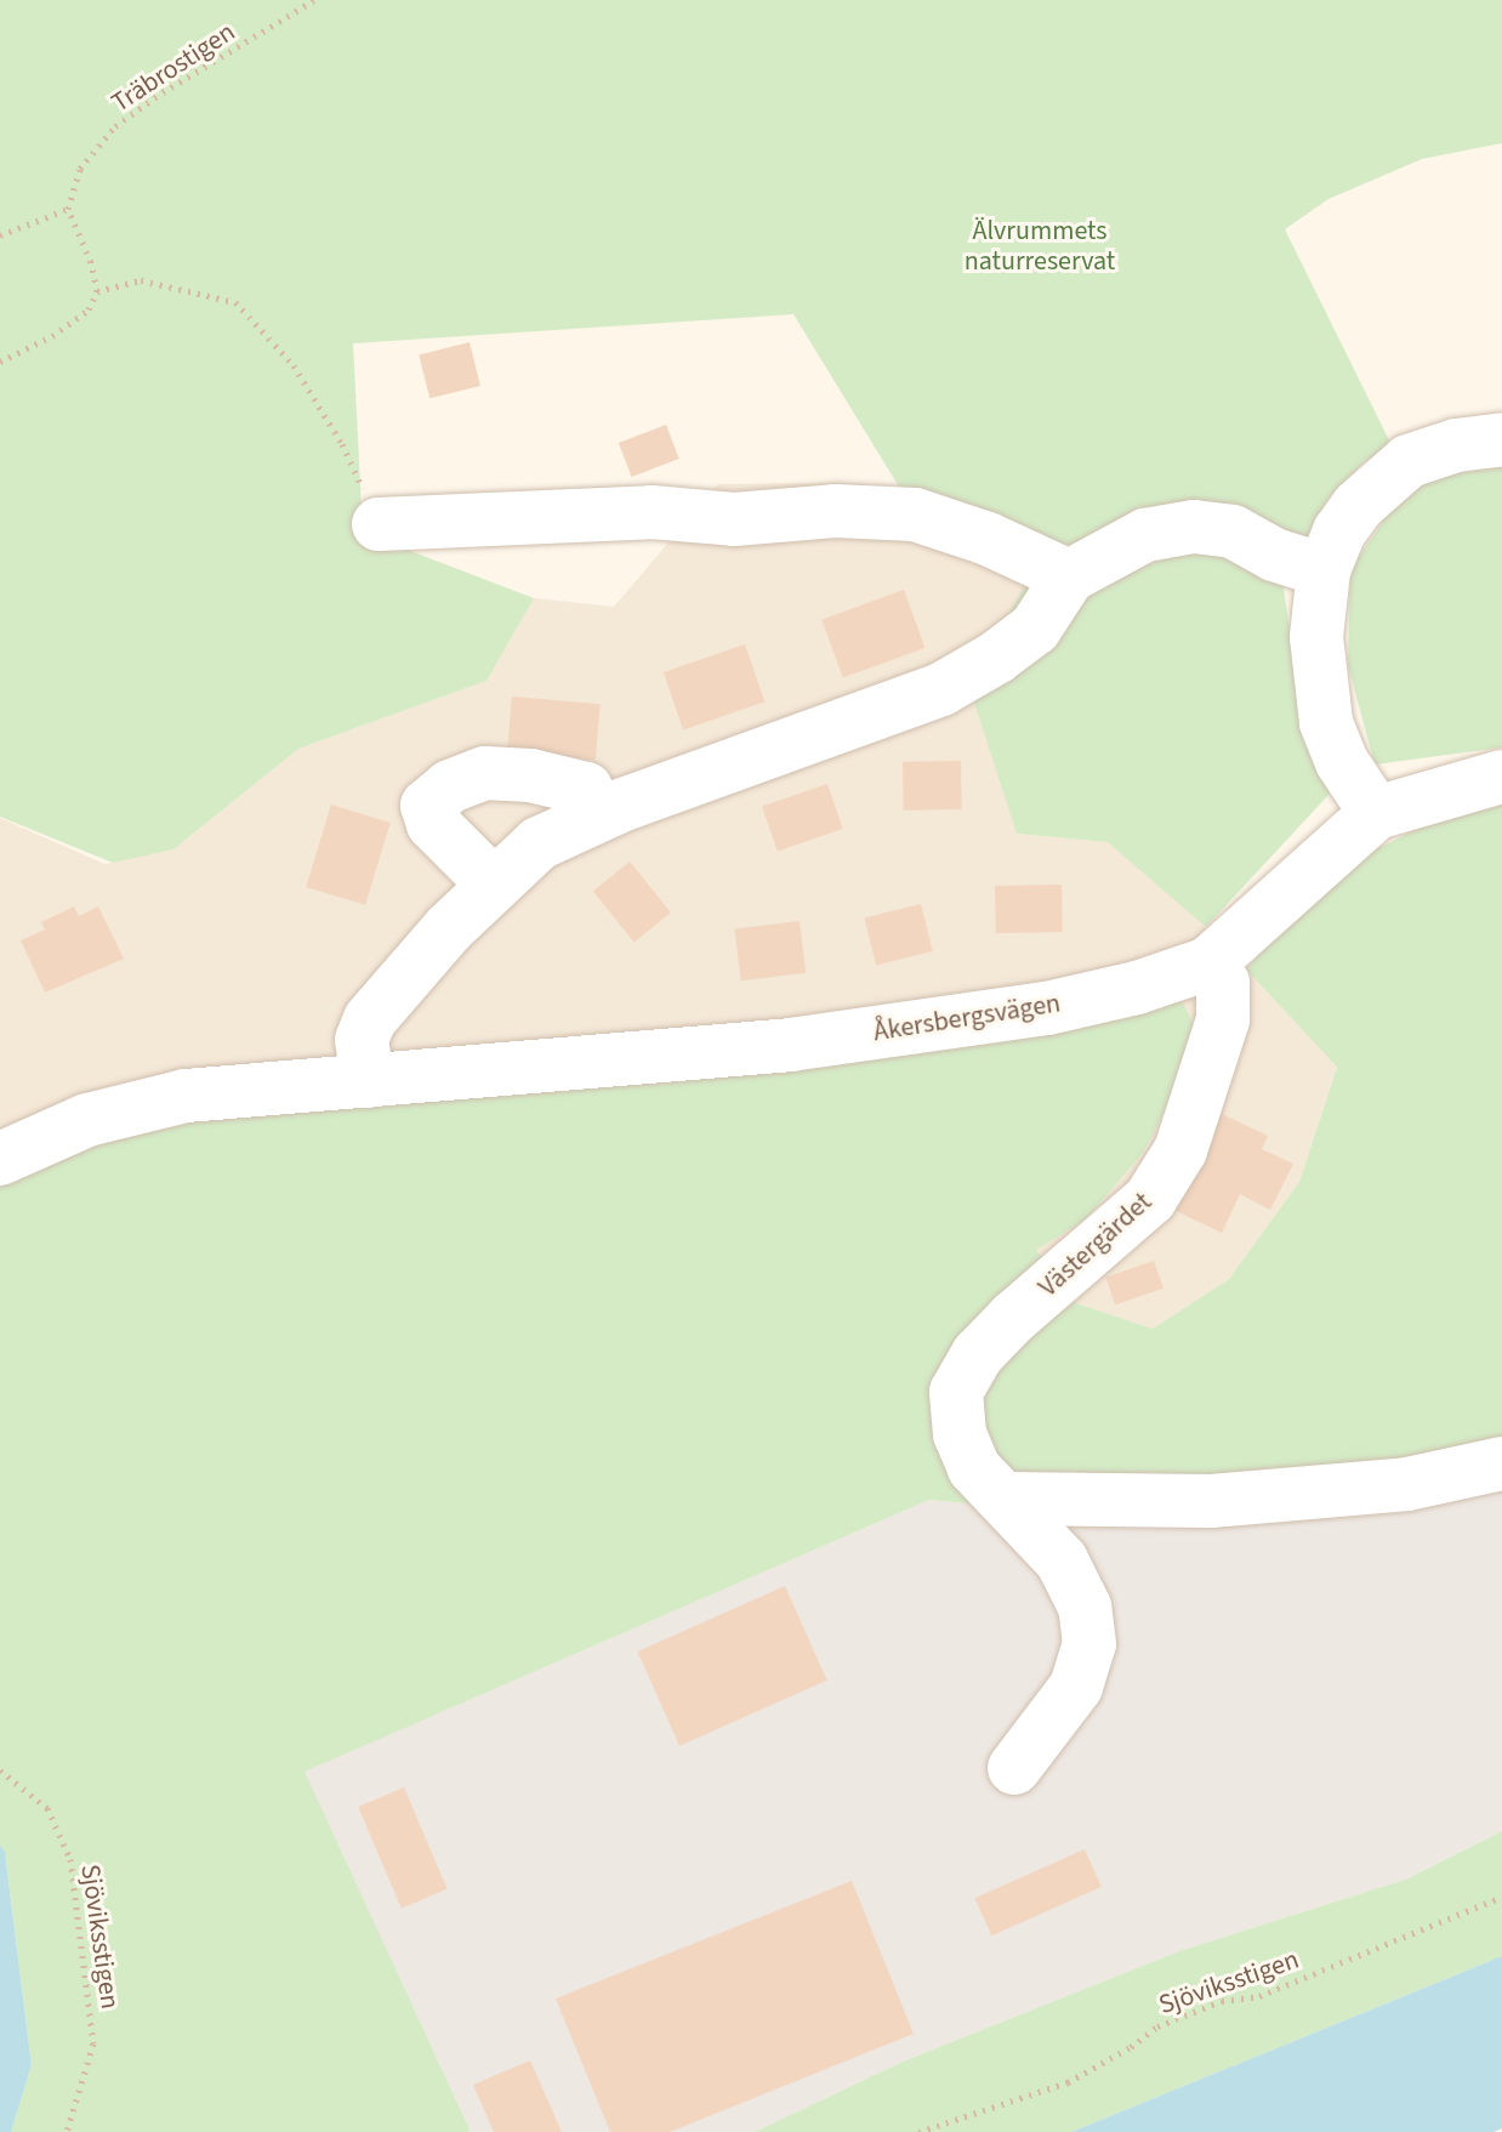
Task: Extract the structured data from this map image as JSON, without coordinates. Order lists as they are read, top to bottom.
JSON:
{
  "streets": {
    "street": ["Åkersbergsvägen", "Västergärdet"],
    "path": ["Träbrostigen", "Sjöviksstigen"]
  },
  "crossings": [
    ["Åkersbergsvägen", "Västergärdet"]
  ],
  "parks": ["Älvrummets naturreservat"]
}
